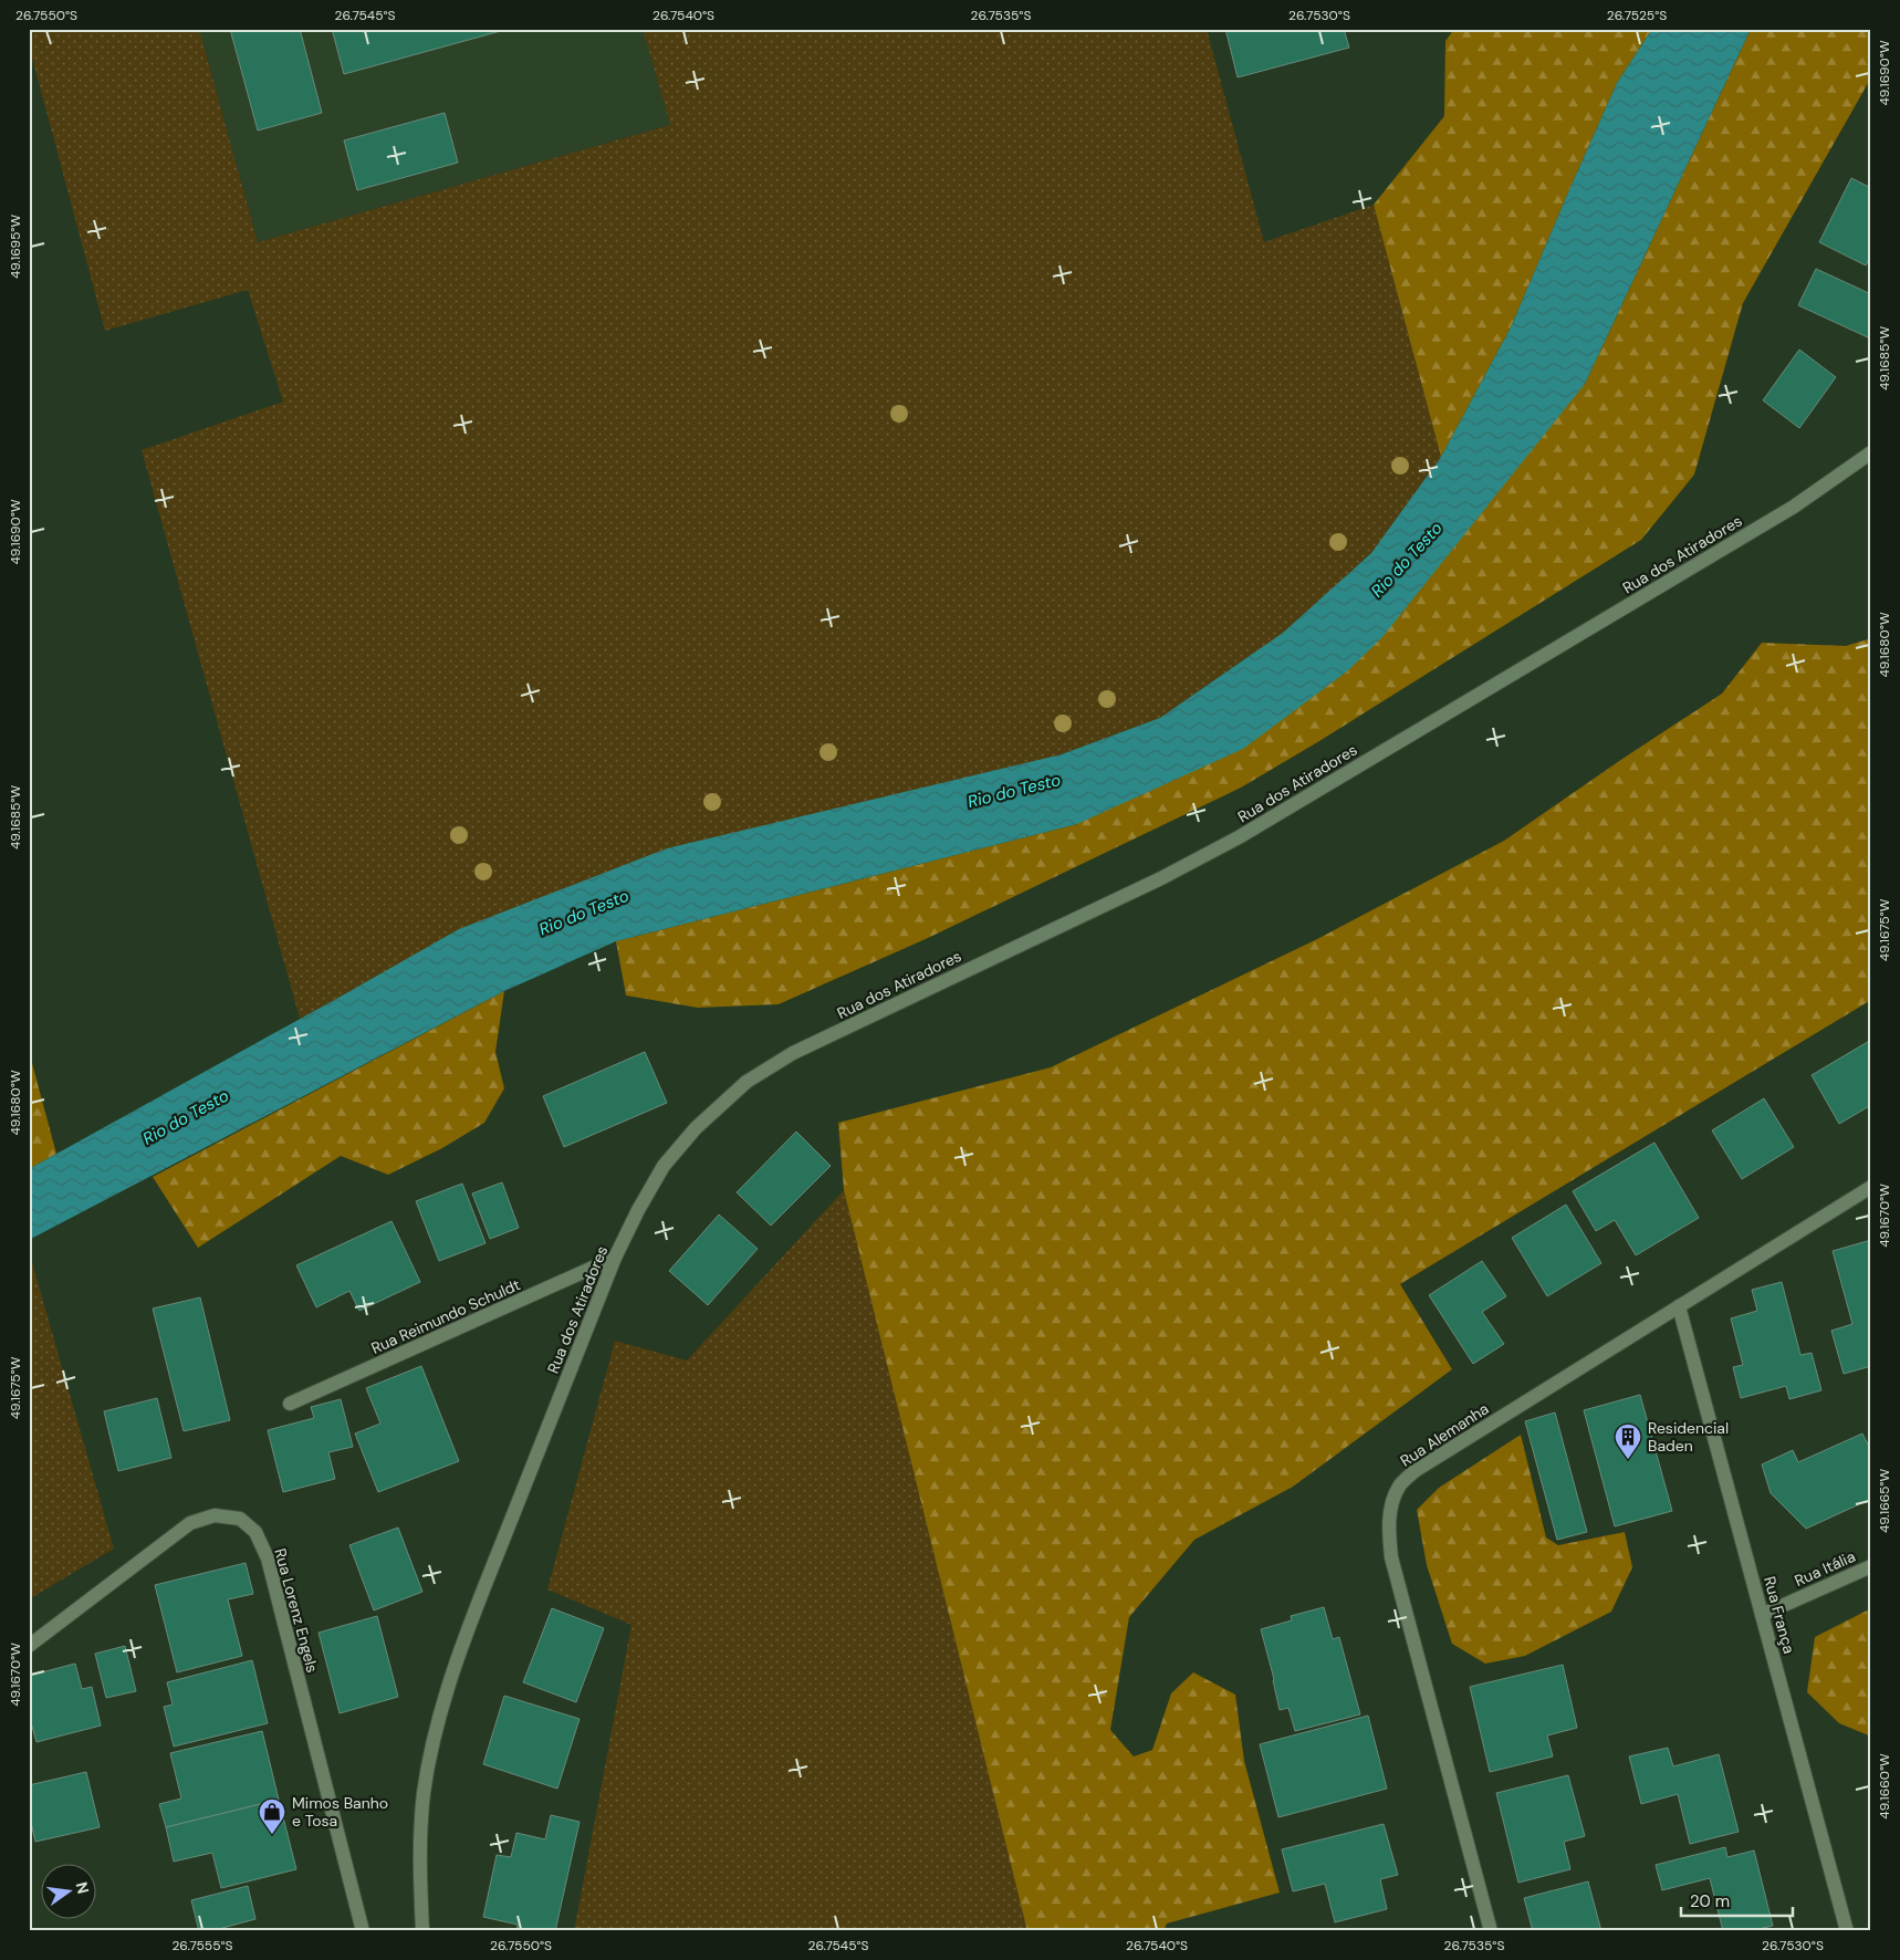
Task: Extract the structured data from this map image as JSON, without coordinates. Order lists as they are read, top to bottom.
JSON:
{
  "streets": {
    "street": [
      "Rua dos Atiradores",
      "Rua Reimundo Schuldt",
      "Rua Alemanha",
      "Rua Itália",
      "Rua Lorenz Engels",
      "Rua França"
    ]
  },
  "crossings": [
    ["Rua dos Atiradores", "Rua Reimundo Schuldt"],
    ["Rua Alemanha", "Rua França"],
    ["Rua Itália", "Rua França"]
  ],
  "water": ["Rio do Testo"],
  "places": {
    "building": ["Residencial Baden"],
    "shop": ["Mimos Banho e Tosa"]
  },
  "scale_bar": "20 m",
  "north": "right",
  "coordinates": [
    "26.7550°S",
    "26.7545°S",
    "26.7540°S",
    "26.7535°S",
    "26.7530°S",
    "26.7525°S",
    "49.1690°W",
    "49.1695°W",
    "49.1685°W",
    "49.1680°W",
    "49.1675°W",
    "49.1670°W",
    "49.1665°W",
    "49.1660°W",
    "26.7555°S"
  ]
}
